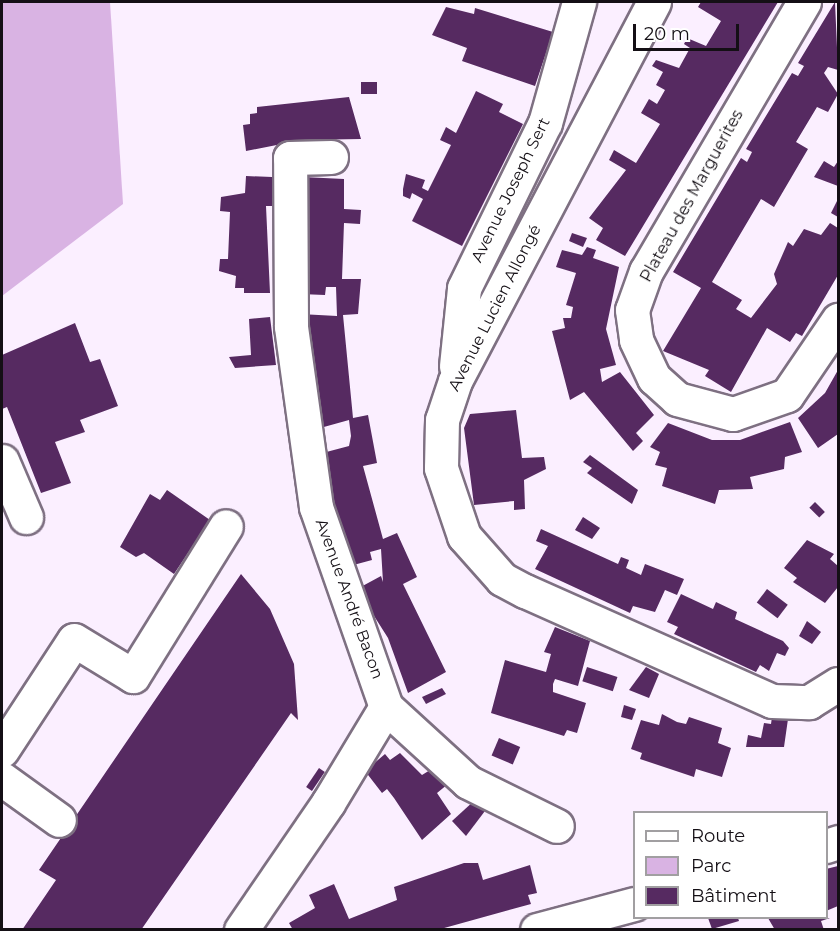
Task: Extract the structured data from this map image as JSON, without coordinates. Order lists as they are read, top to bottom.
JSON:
{
  "streets": {
    "street": [
      "Avenue Joseph Sert",
      "Plateau des Marguerites",
      "Avenue Lucien Allongé",
      "Avenue André Bacon"
    ]
  },
  "crossings": [
    ["Avenue Joseph Sert", "Avenue Lucien Allongé"]
  ],
  "legend": ["Route", "Parc", "Bâtiment"],
  "scale_bar": "20 m"
}
